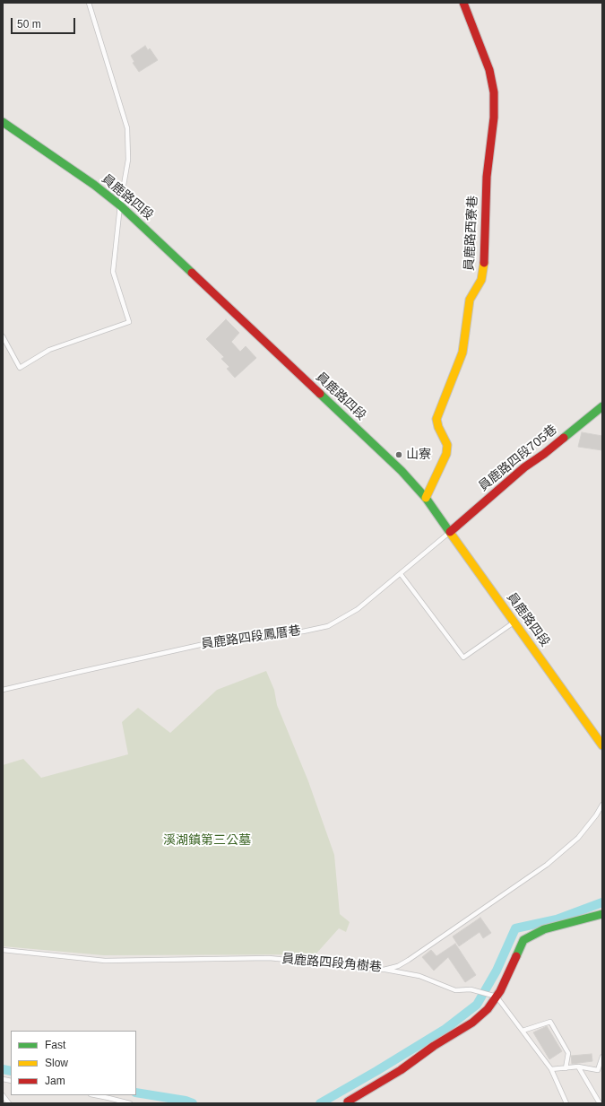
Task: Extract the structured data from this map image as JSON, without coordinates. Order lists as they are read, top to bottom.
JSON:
{
  "streets": {
    "street": ["員鹿路四段", "員鹿路西寮巷", "員鹿路四段705巷"],
    "lane": ["員鹿路四段鳳厝巷", "員鹿路四段角樹巷"]
  },
  "crossings": [
    ["員鹿路四段", "員鹿路西寮巷"],
    ["員鹿路四段", "員鹿路四段705巷"],
    ["員鹿路四段", "員鹿路四段鳳厝巷"],
    ["員鹿路四段705巷", "員鹿路四段鳳厝巷"]
  ],
  "parks": ["溪湖鎮第三公墓"],
  "places": ["山寮"],
  "legend": ["Fast", "Slow", "Jam"],
  "scale_bar": "50 m"
}
